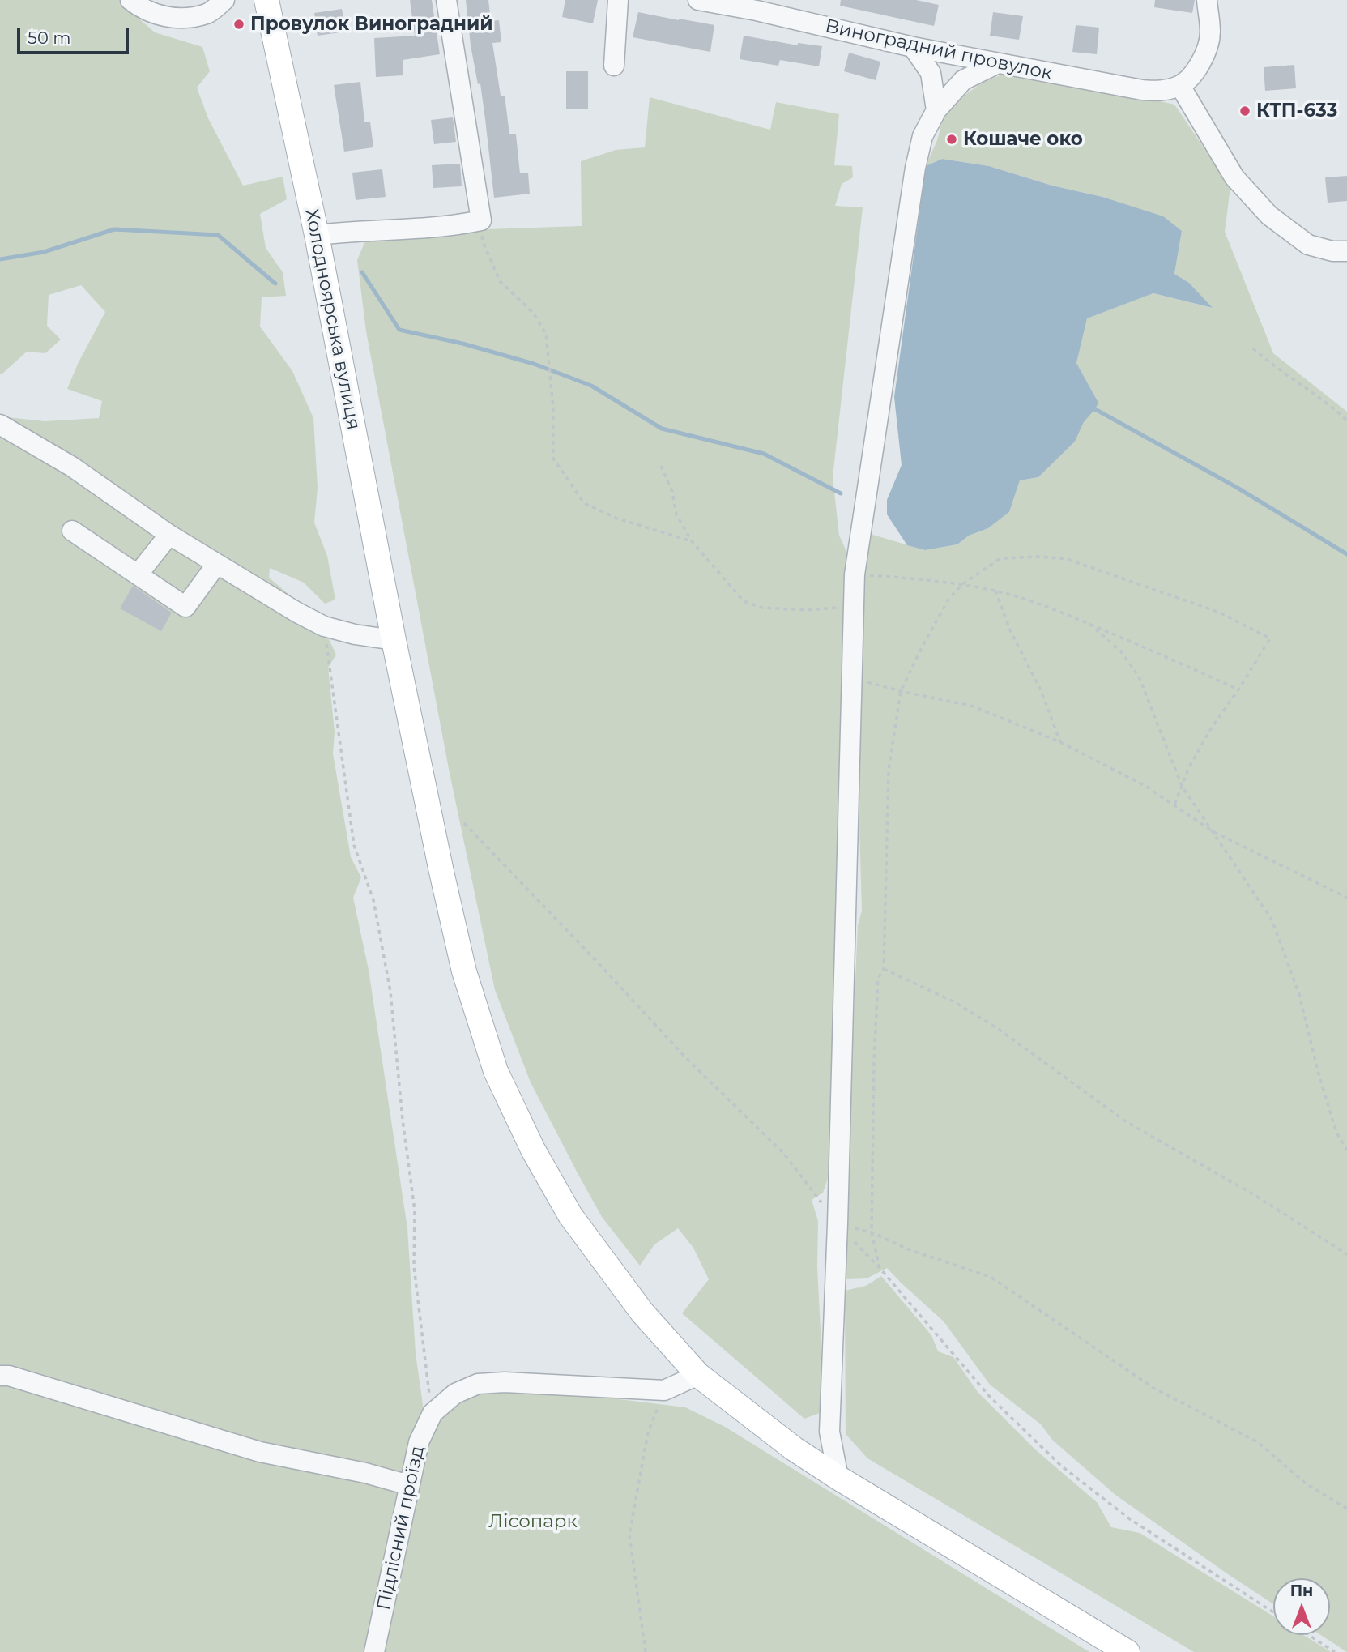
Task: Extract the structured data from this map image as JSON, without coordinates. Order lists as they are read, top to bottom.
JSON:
{
  "streets": {
    "main road": ["Холодноярська вулиця"],
    "street": ["Виноградний провулок", "Підлісний проїзд"]
  },
  "crossings": [
    ["Холодноярська вулиця", "Підлісний проїзд"]
  ],
  "parks": ["Лісопарк"],
  "places": ["Провулок Виноградний", "КТП-633", "Кошаче око"],
  "scale_bar": "50 m",
  "north": "top"
}
